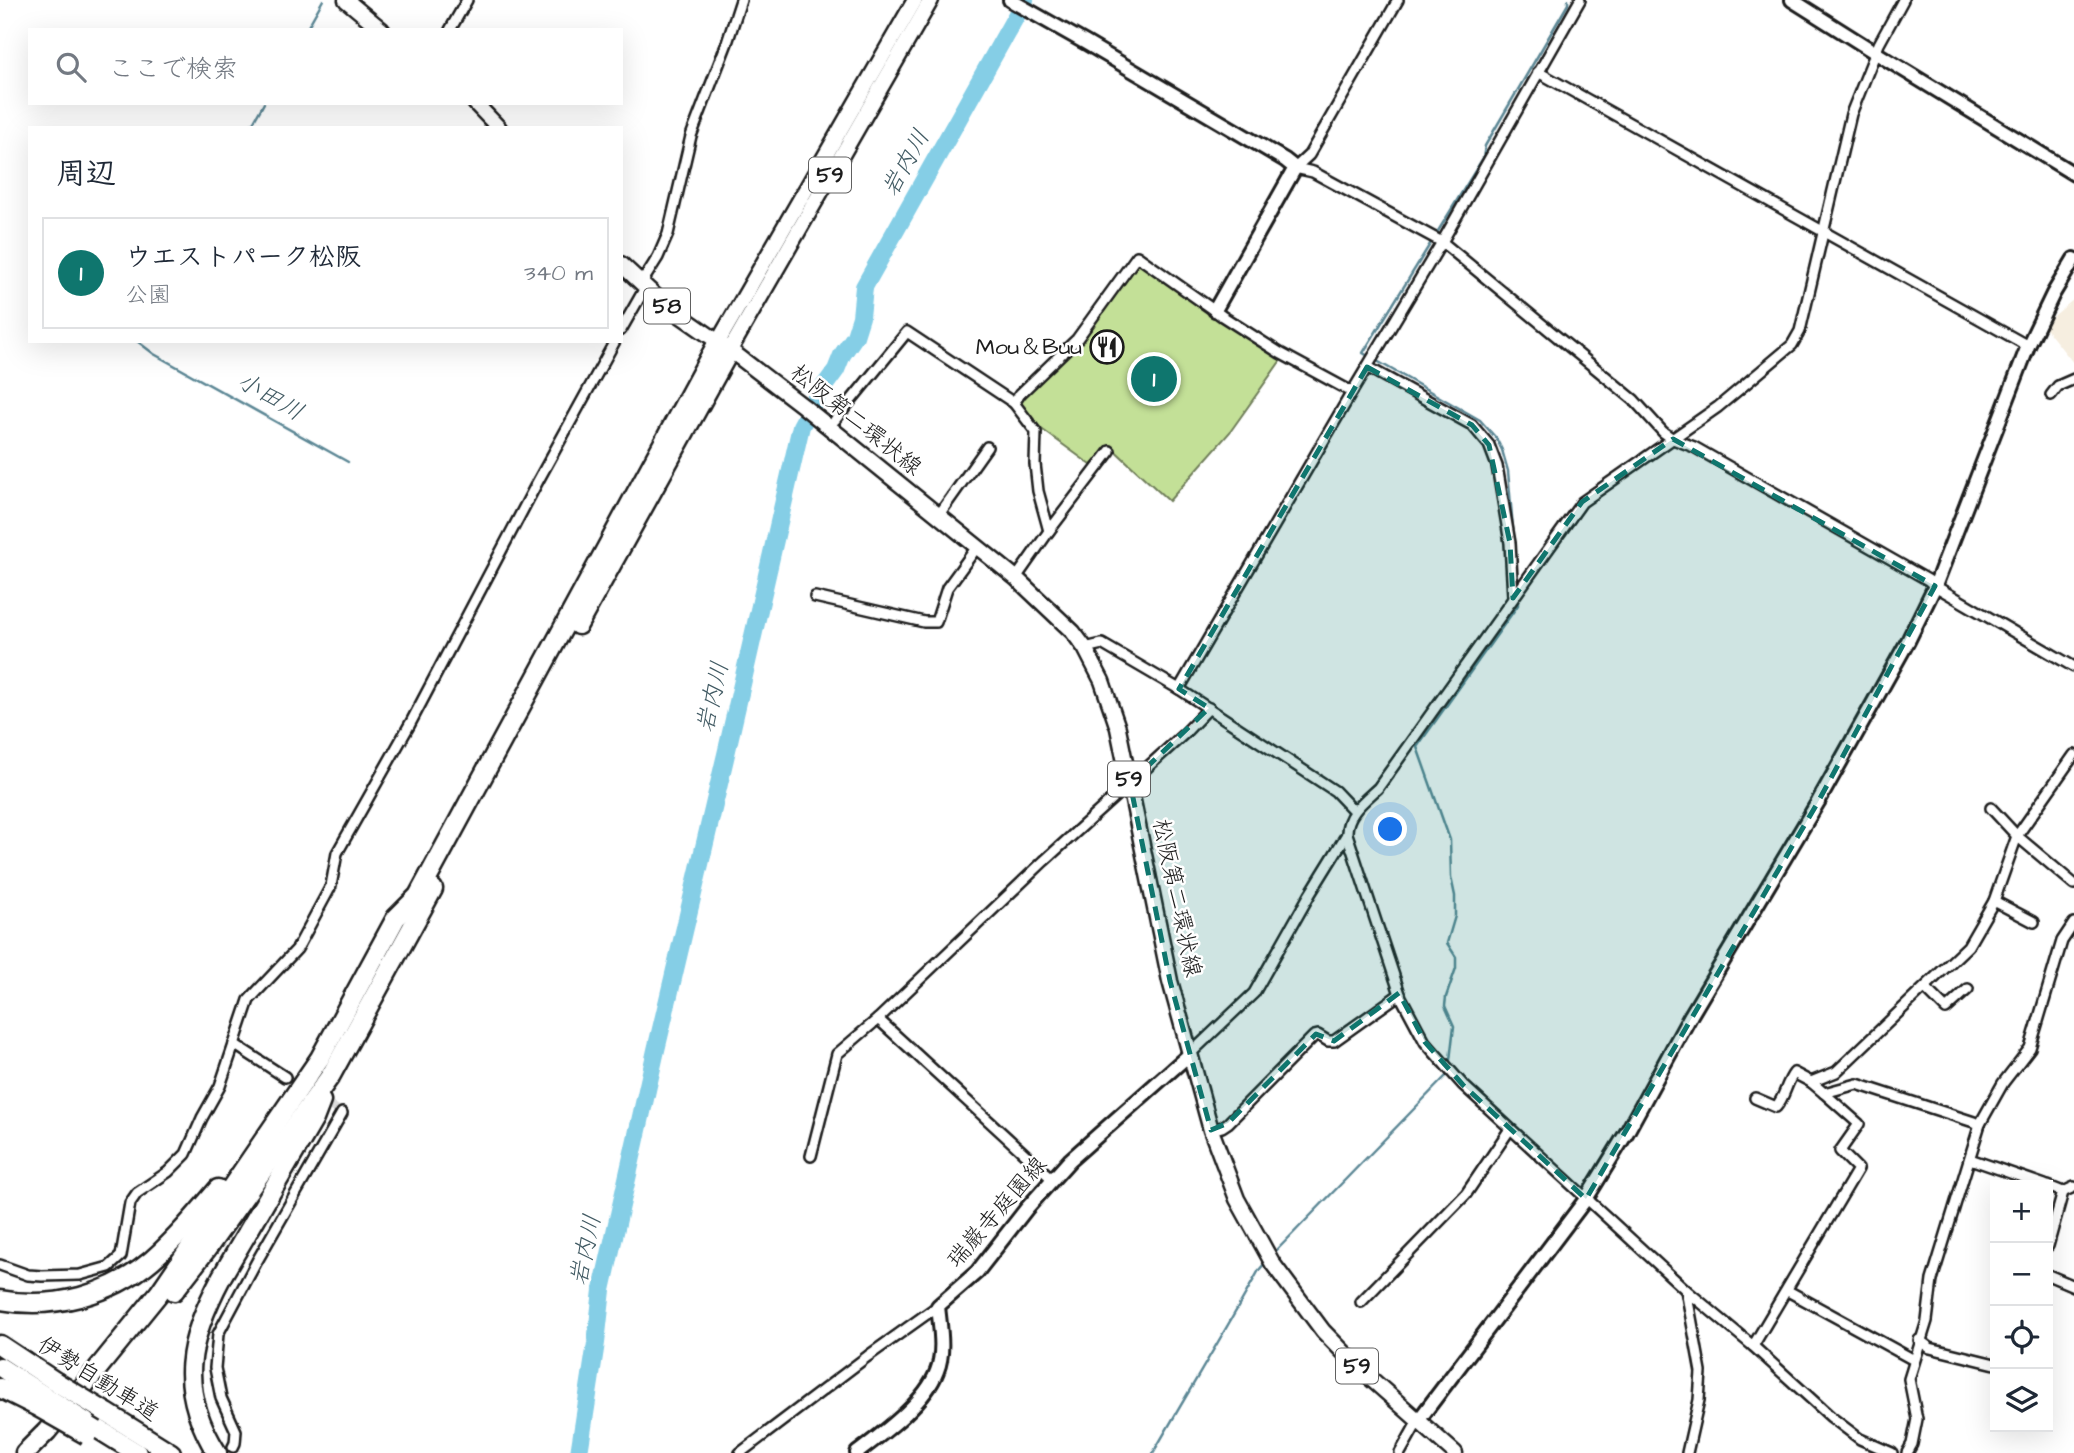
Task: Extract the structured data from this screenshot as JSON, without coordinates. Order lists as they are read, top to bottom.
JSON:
{
  "streets": {
    "highway": ["伊勢自動車道"],
    "main road": ["59", "58", "松阪第二環状線"],
    "street": ["瑞巌寺庭園線"]
  },
  "crossings": [
    ["59", "58"],
    ["59", "松阪第二環状線"],
    ["58", "松阪第二環状線"],
    ["松阪第二環状線", "瑞巌寺庭園線"]
  ],
  "water": ["岩内川", "小田川"],
  "places": {
    "restaurant": ["Mou＆Buu"]
  },
  "page": {
    "search": "ここで検索",
    "heading": "周辺",
    "list": [
      {
        "mark": "1",
        "name": "ウエストパーク松阪",
        "note": "公園",
        "value": "340 m"
      }
    ],
    "pins": "1",
    "map_buttons": ["+", "−"]
  }
}
